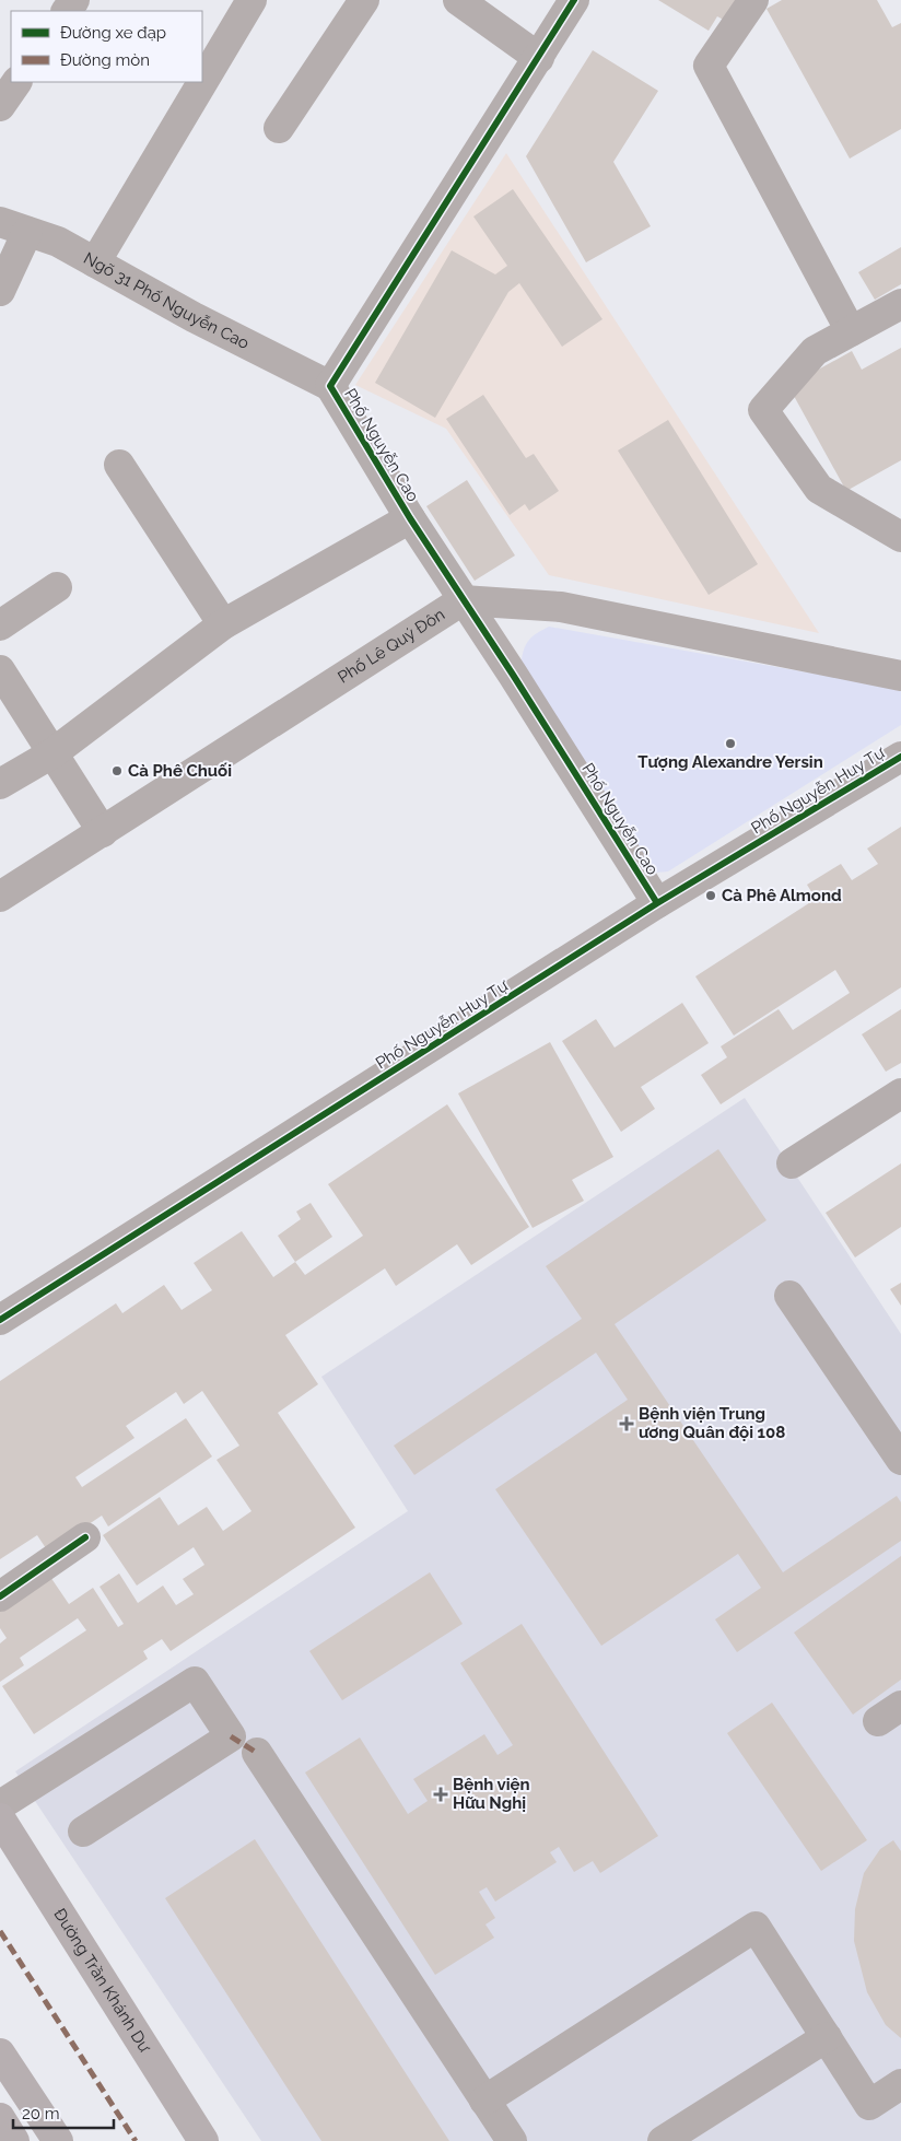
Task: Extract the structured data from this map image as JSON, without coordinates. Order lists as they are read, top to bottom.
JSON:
{
  "streets": {
    "main road": ["Đường Trần Khánh Dư"],
    "street": [
      "Ngõ 31 Phố Nguyễn Cao",
      "Phố Nguyễn Cao",
      "Phố Lê Quý Đôn",
      "Phố Nguyễn Huy Tự"
    ]
  },
  "crossings": [
    ["Ngõ 31 Phố Nguyễn Cao", "Phố Nguyễn Cao"],
    ["Phố Nguyễn Cao", "Phố Lê Quý Đôn"],
    ["Phố Nguyễn Cao", "Phố Nguyễn Huy Tự"]
  ],
  "places": {
    "other": ["Tượng Alexandre Yersin", "Cà Phê Chuối", "Cà Phê Almond"],
    "health": ["Bệnh viện Trung ương Quân đội 108", "Bệnh viện Hữu Nghị"]
  },
  "legend": ["Đường xe đạp", "Đường mòn"],
  "scale_bar": "20 m"
}
